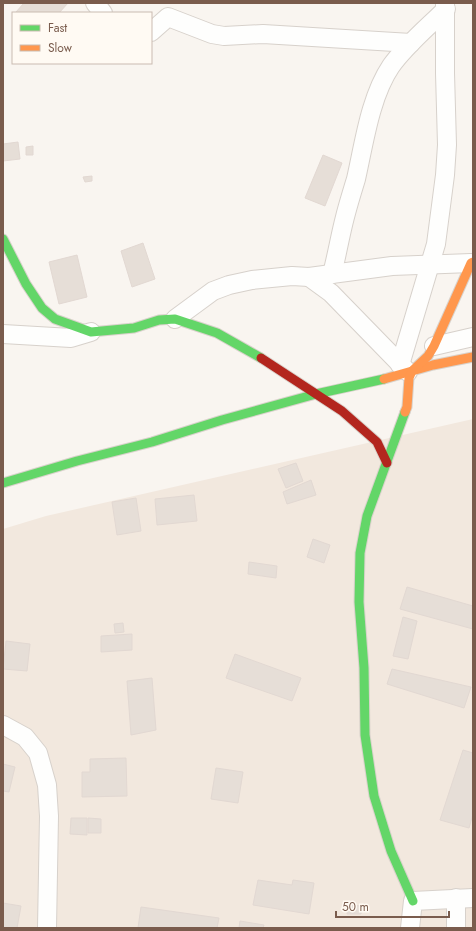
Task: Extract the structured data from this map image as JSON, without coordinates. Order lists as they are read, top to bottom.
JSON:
{
  "legend": ["Fast", "Slow"],
  "scale_bar": "50 m"
}
